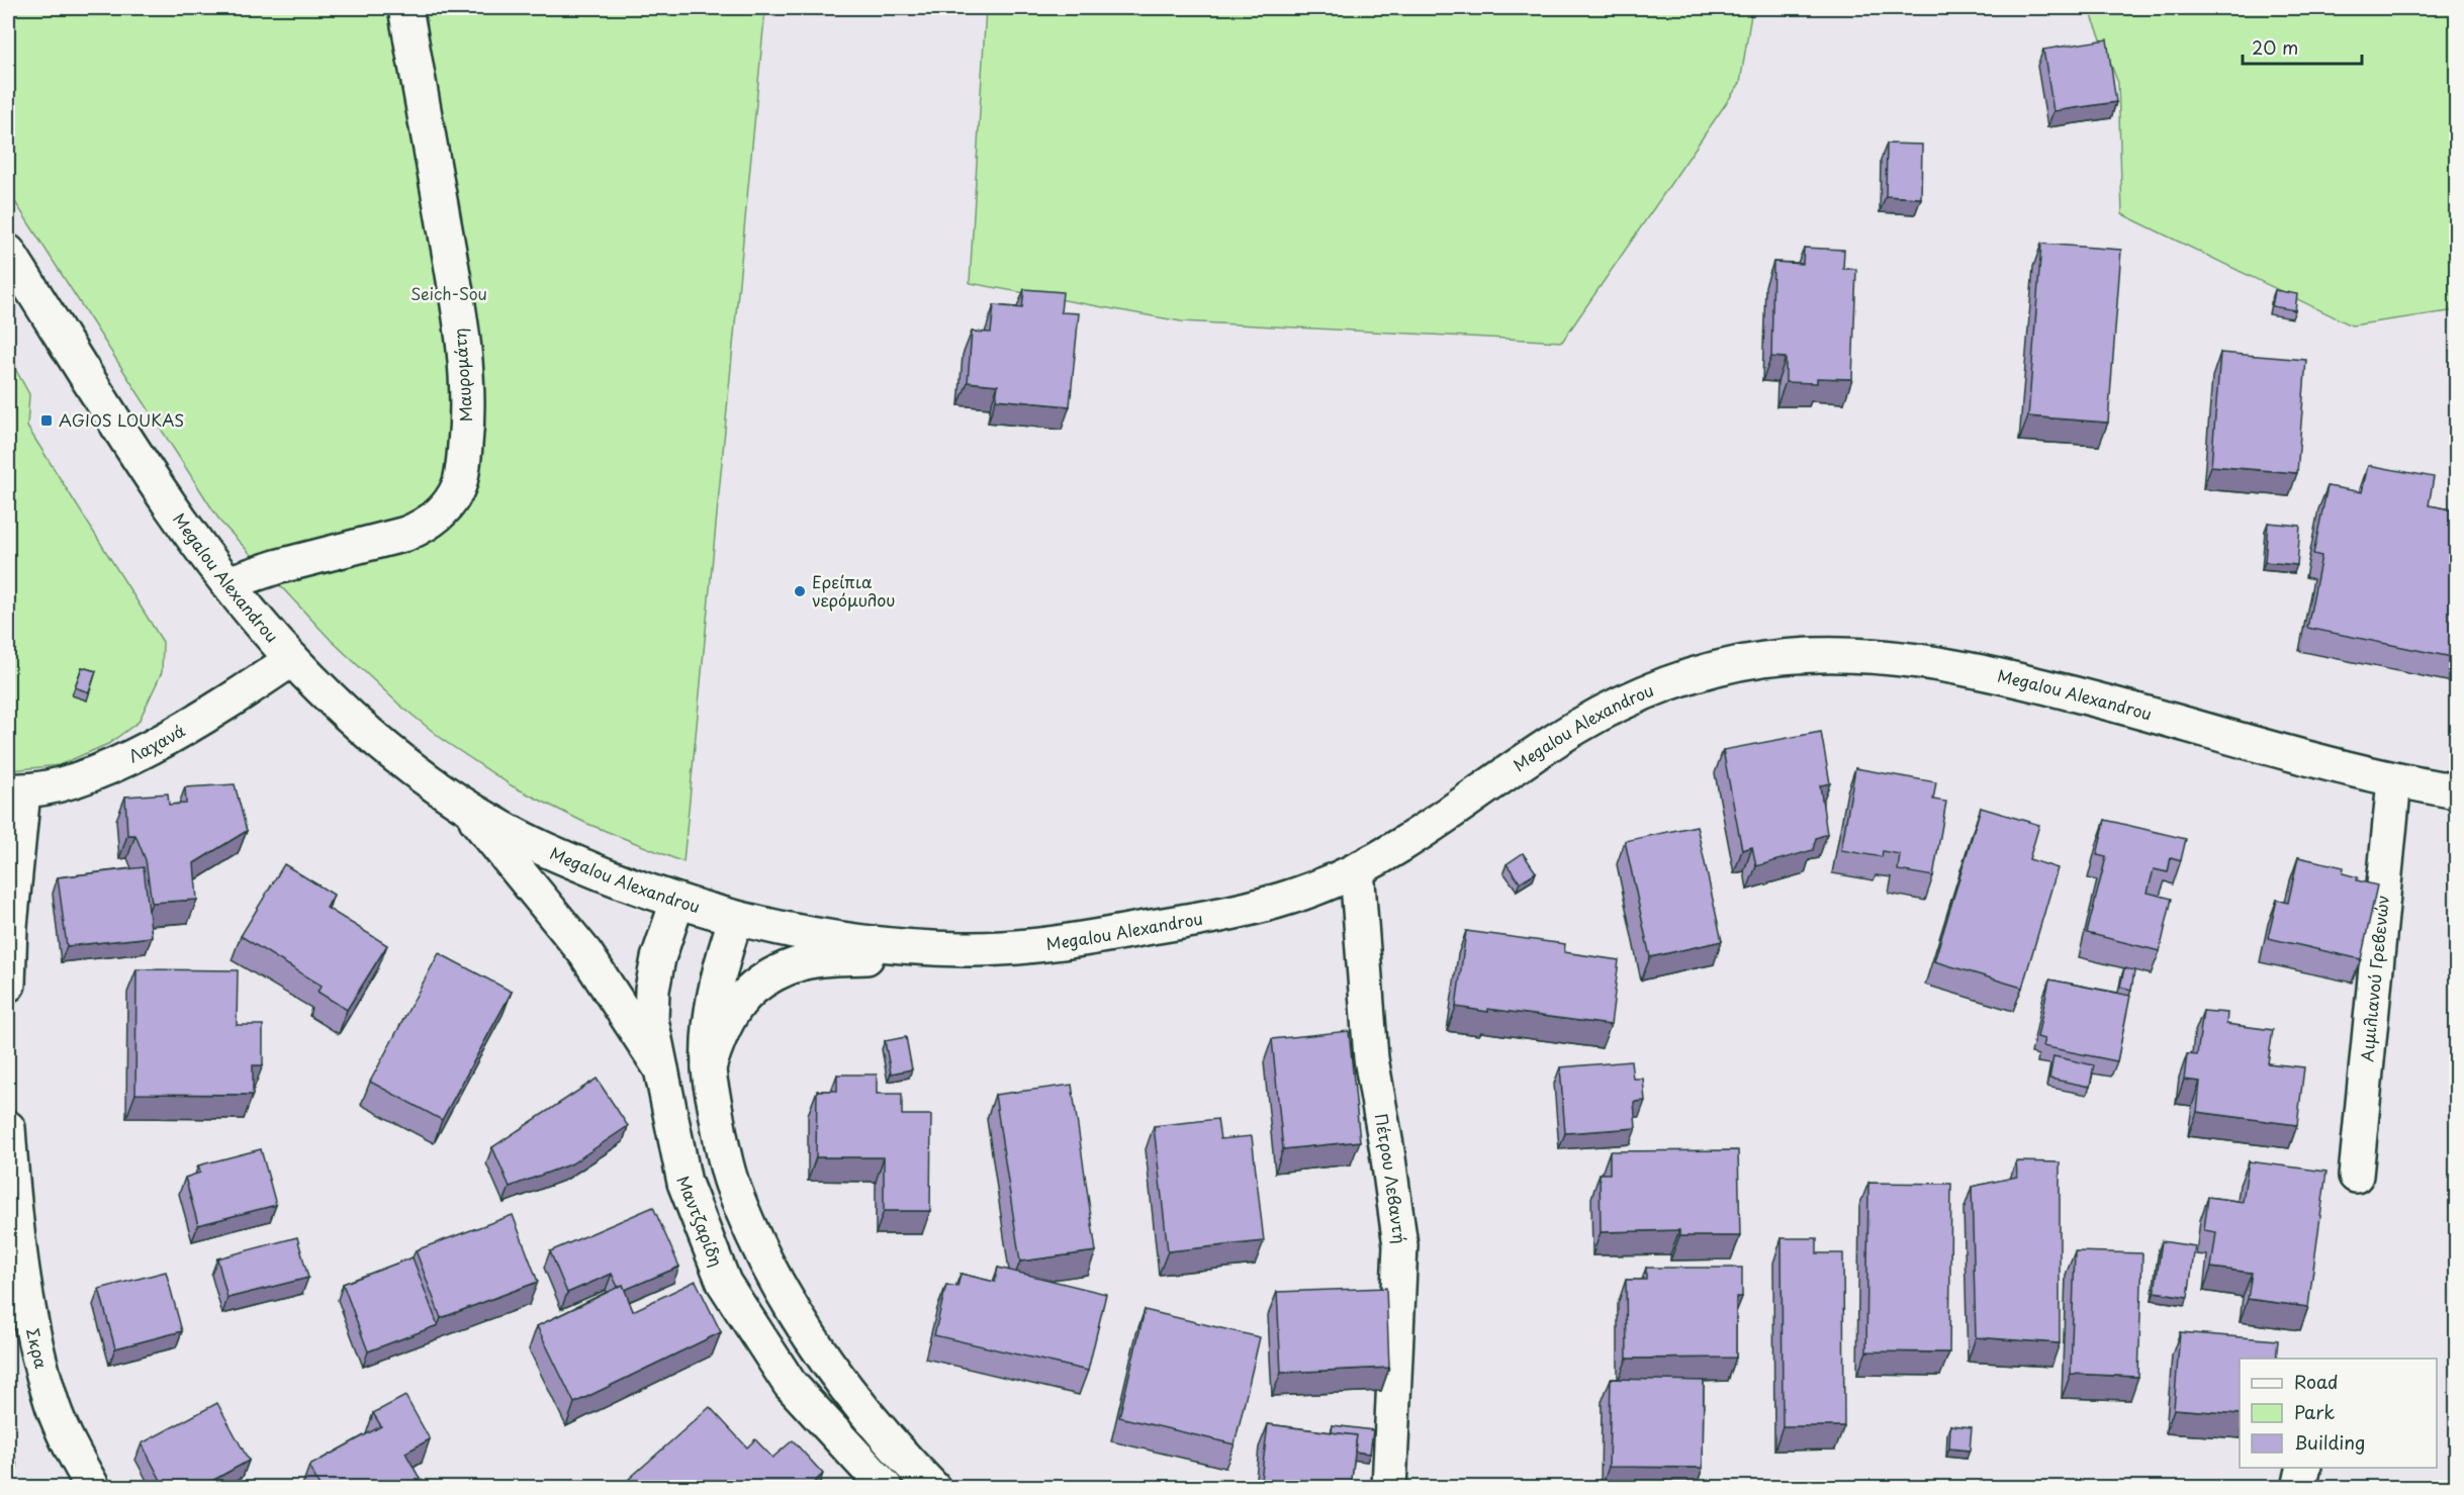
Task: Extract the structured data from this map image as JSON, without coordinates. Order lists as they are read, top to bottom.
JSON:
{
  "streets": {
    "street": [
      "Μαυρομάτη",
      "Megalou Alexandrou",
      "Λαχανά",
      "Αιμιλιανού Γρεβενών",
      "Πέτρου Λεβαντή",
      "Μαντζαρίδη",
      "Σκρα"
    ]
  },
  "crossings": [
    ["Μαυρομάτη", "Megalou Alexandrou"],
    ["Megalou Alexandrou", "Λαχανά"],
    ["Megalou Alexandrou", "Αιμιλιανού Γρεβενών"],
    ["Megalou Alexandrou", "Πέτρου Λεβαντή"],
    ["Megalou Alexandrou", "Μαντζαρίδη"]
  ],
  "parks": ["Seich-Sou"],
  "places": {
    "transit": ["AGIOS LOUKAS"],
    "other": ["Ερείπια νερόμυλου"]
  },
  "legend": ["Road", "Park", "Building"],
  "scale_bar": "20 m"
}
